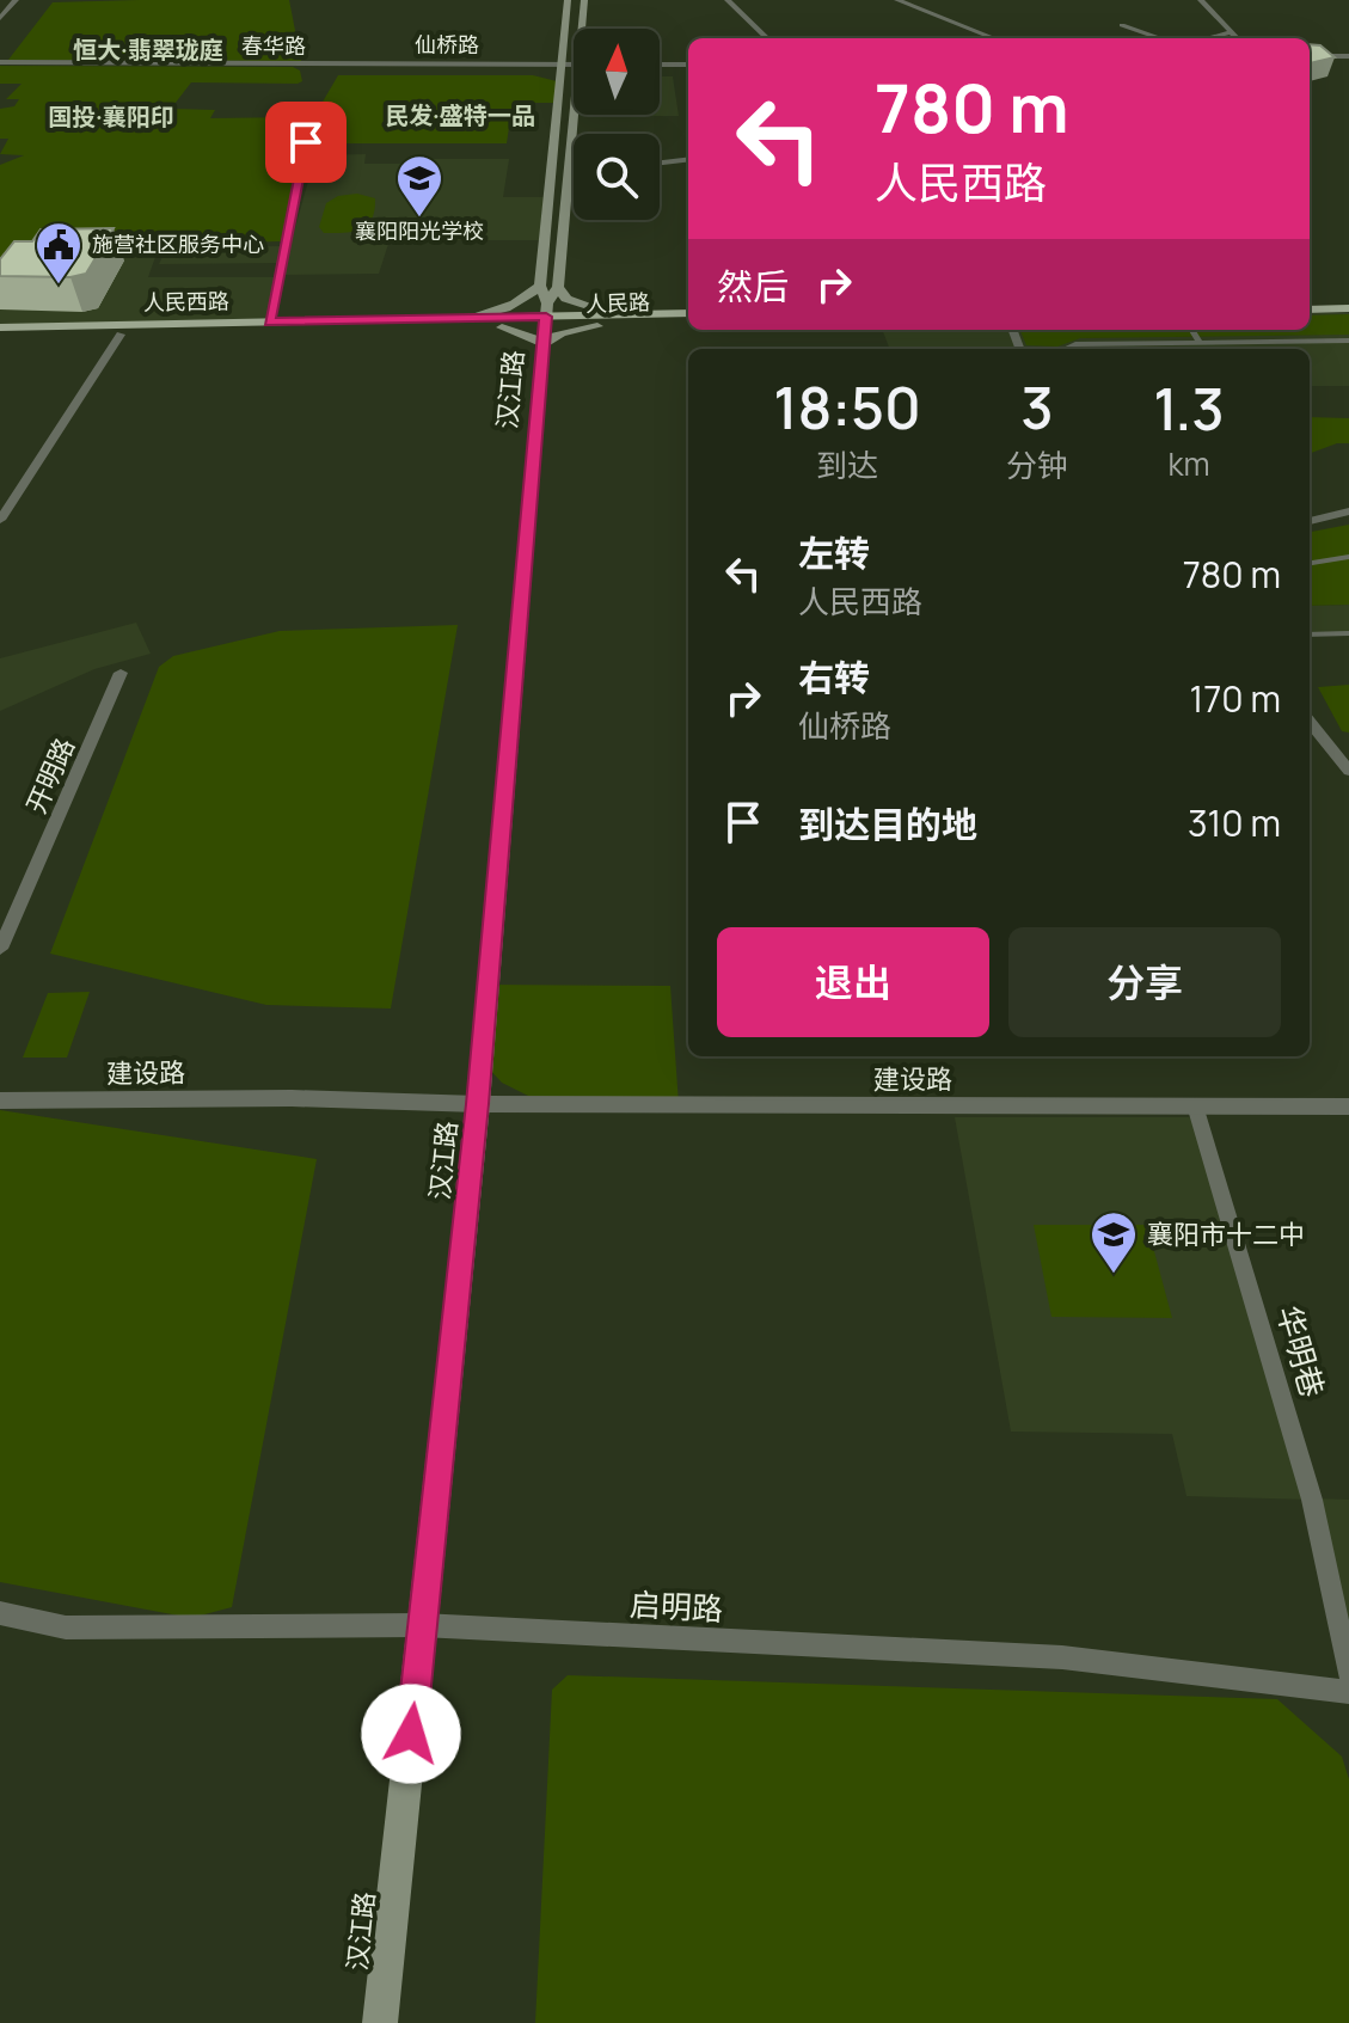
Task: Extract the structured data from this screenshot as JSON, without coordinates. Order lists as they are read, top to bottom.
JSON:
{
  "streets": {
    "main road": ["人民西路", "人民路", "汉江路"],
    "street": [
      "仙桥路",
      "春华路",
      "开明路",
      "建设路",
      "华明巷",
      "启明路"
    ]
  },
  "crossings": [
    ["仙桥路", "春华路"],
    ["仙桥路", "汉江路"],
    ["人民西路", "人民路"],
    ["人民西路", "汉江路"],
    ["人民路", "汉江路"],
    ["汉江路", "建设路"],
    ["汉江路", "启明路"],
    ["建设路", "华明巷"]
  ],
  "districts": ["恒大·翡翠珑庭", "民发·盛特一品", "国投·襄阳印"],
  "places": {
    "school or university": ["襄阳阳光学校", "襄阳市十二中"],
    "public building": ["施营社区服务中心"]
  },
  "north": "top",
  "page": {
    "turn": ["780 m", "人民西路"],
    "then": "然后",
    "eta": [
      "18:50",
      "到达",
      "3",
      "分钟",
      "1.3",
      "km"
    ],
    "list": [
      {
        "name": "左转",
        "note": "人民西路",
        "value": "780 m"
      },
      {
        "name": "右转",
        "note": "仙桥路",
        "value": "170 m"
      },
      {
        "name": "到达目的地",
        "value": "310 m"
      }
    ],
    "buttons": ["退出", "分享"]
  }
}
